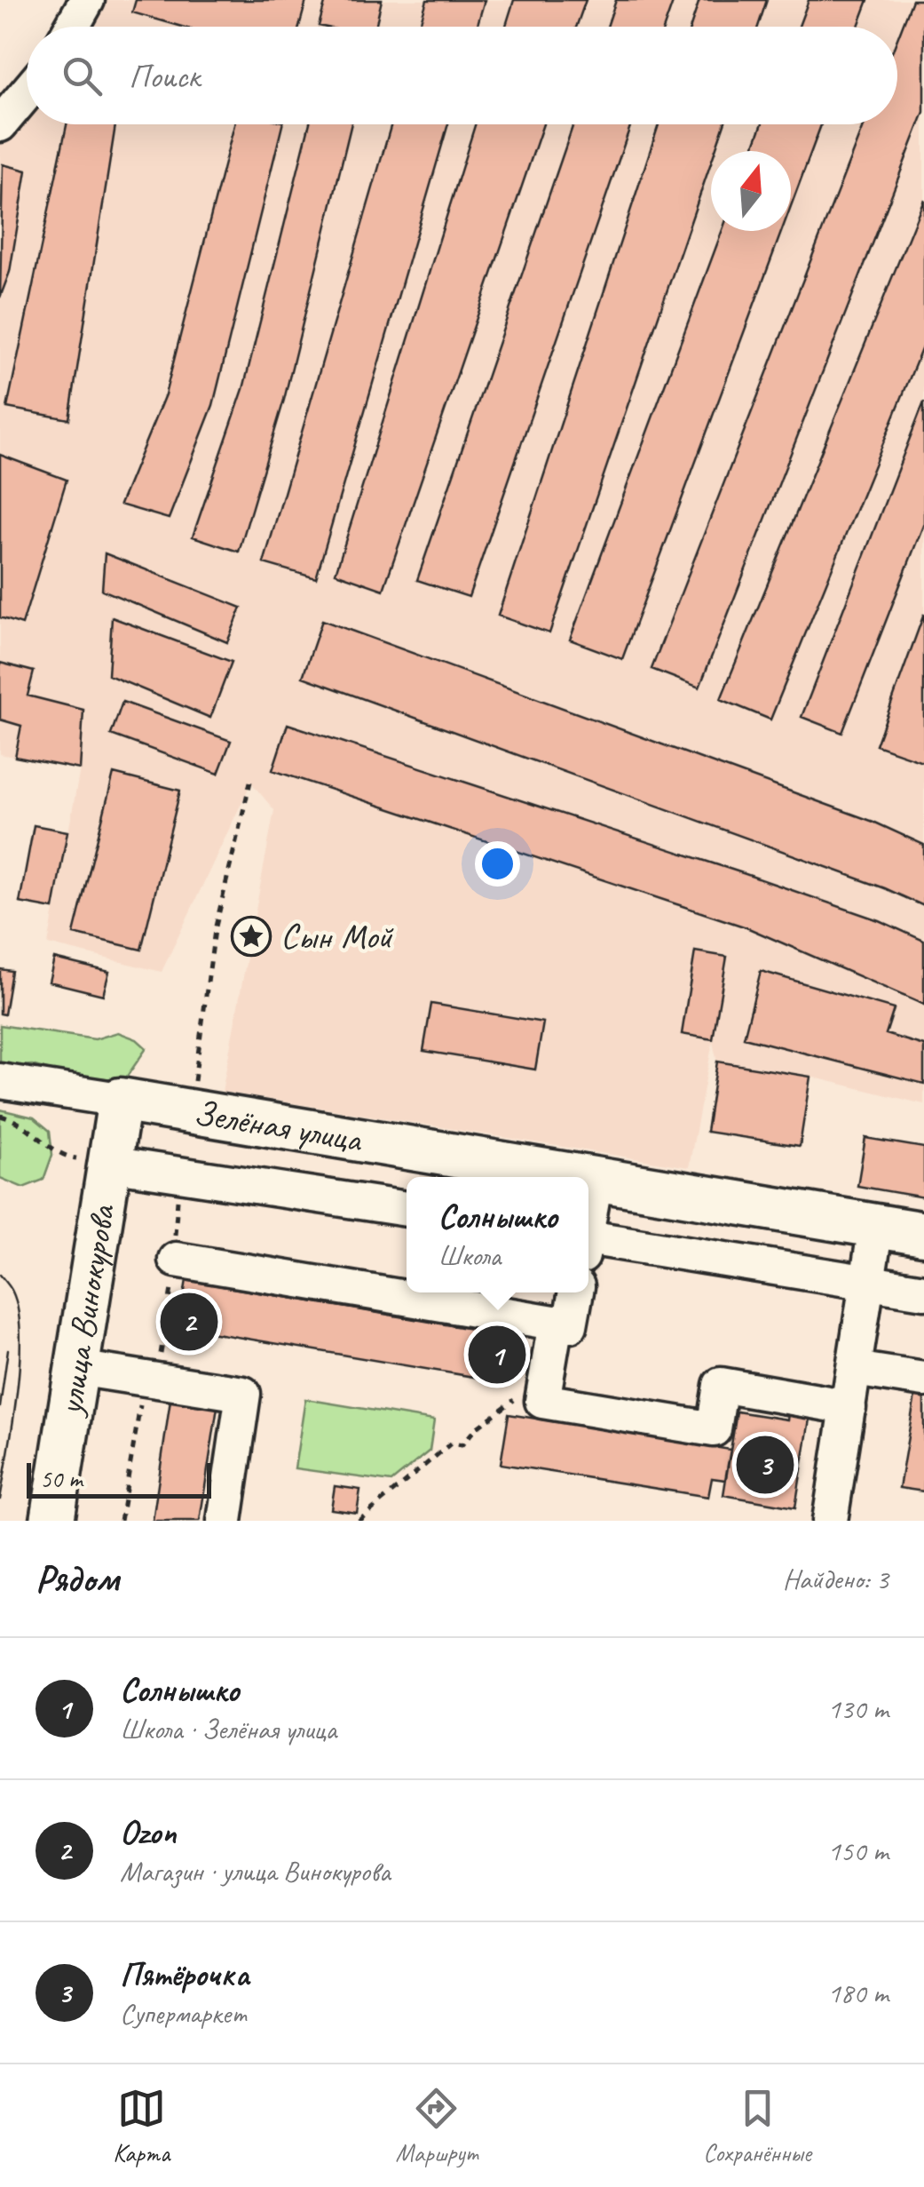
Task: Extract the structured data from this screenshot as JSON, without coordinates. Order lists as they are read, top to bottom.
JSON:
{
  "streets": {
    "main road": ["Зелёная улица", "улица Винокурова"]
  },
  "crossings": [
    ["Зелёная улица", "улица Винокурова"]
  ],
  "places": {
    "place": ["Сын Мой"]
  },
  "scale_bar": "50 m",
  "north": "top",
  "page": {
    "search": "Поиск",
    "popup": ["Солнышко", "Школа"],
    "pins": ["2", "1", "3"],
    "scale": "50 m",
    "heading": ["Рядом", "Найдено: 3"],
    "list": [
      {
        "mark": "1",
        "name": "Солнышко",
        "note": "Школа · Зелёная улица",
        "value": "130 m"
      },
      {
        "mark": "2",
        "name": "Ozon",
        "note": "Магазин · улица Винокурова",
        "value": "150 m"
      },
      {
        "mark": "3",
        "name": "Пятёрочка",
        "note": "Супермаркет",
        "value": "180 m"
      }
    ],
    "nav": ["Карта", "Маршрут", "Сохранённые"]
  }
}
